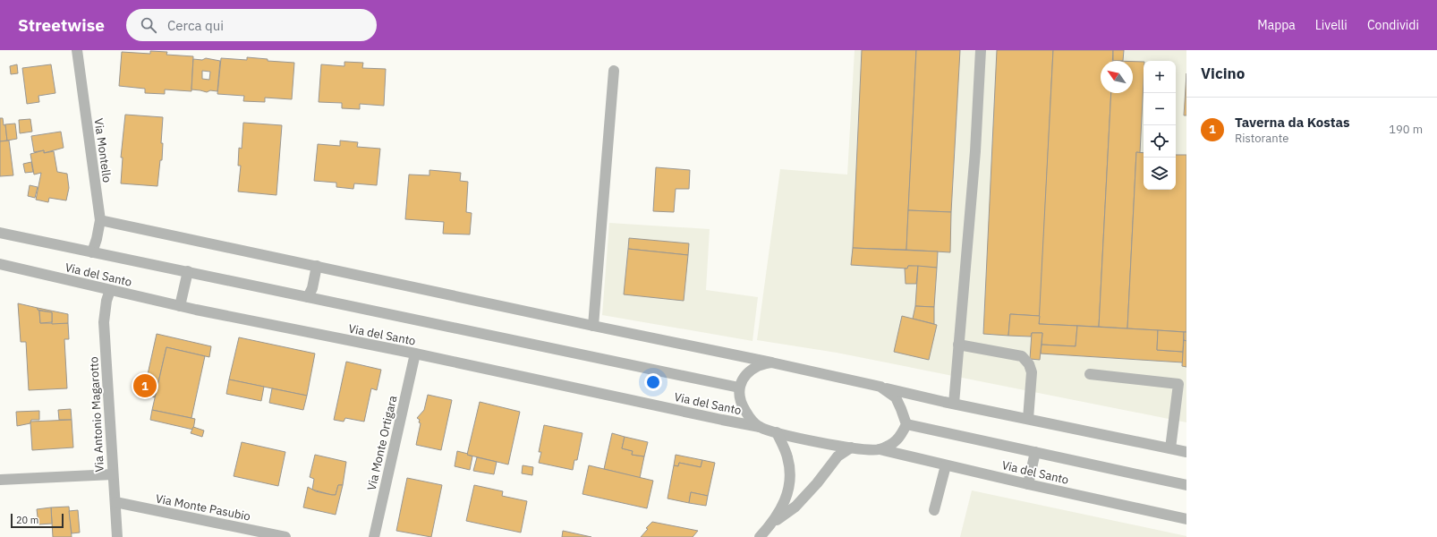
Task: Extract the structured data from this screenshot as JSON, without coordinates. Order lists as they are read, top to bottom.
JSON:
{
  "streets": {
    "street": [
      "Via Montello",
      "Via del Santo",
      "Via Antonio Magarotto",
      "Via Monte Ortigara",
      "Via Monte Pasubio"
    ]
  },
  "crossings": [
    ["Via del Santo", "Via Antonio Magarotto"],
    ["Via del Santo", "Via Monte Ortigara"],
    ["Via Antonio Magarotto", "Via Monte Pasubio"]
  ],
  "scale_bar": "20 m",
  "north": "top left",
  "page": {
    "header": "Streetwise",
    "search": "Cerca qui",
    "nav": ["Mappa", "Livelli", "Condividi"],
    "heading": "Vicino",
    "map_buttons": ["+", "−"],
    "list": [
      {
        "mark": "1",
        "name": "Taverna da Kostas",
        "note": "Ristorante",
        "value": "190 m"
      }
    ],
    "pins": "1",
    "scale": "20 m"
  }
}
